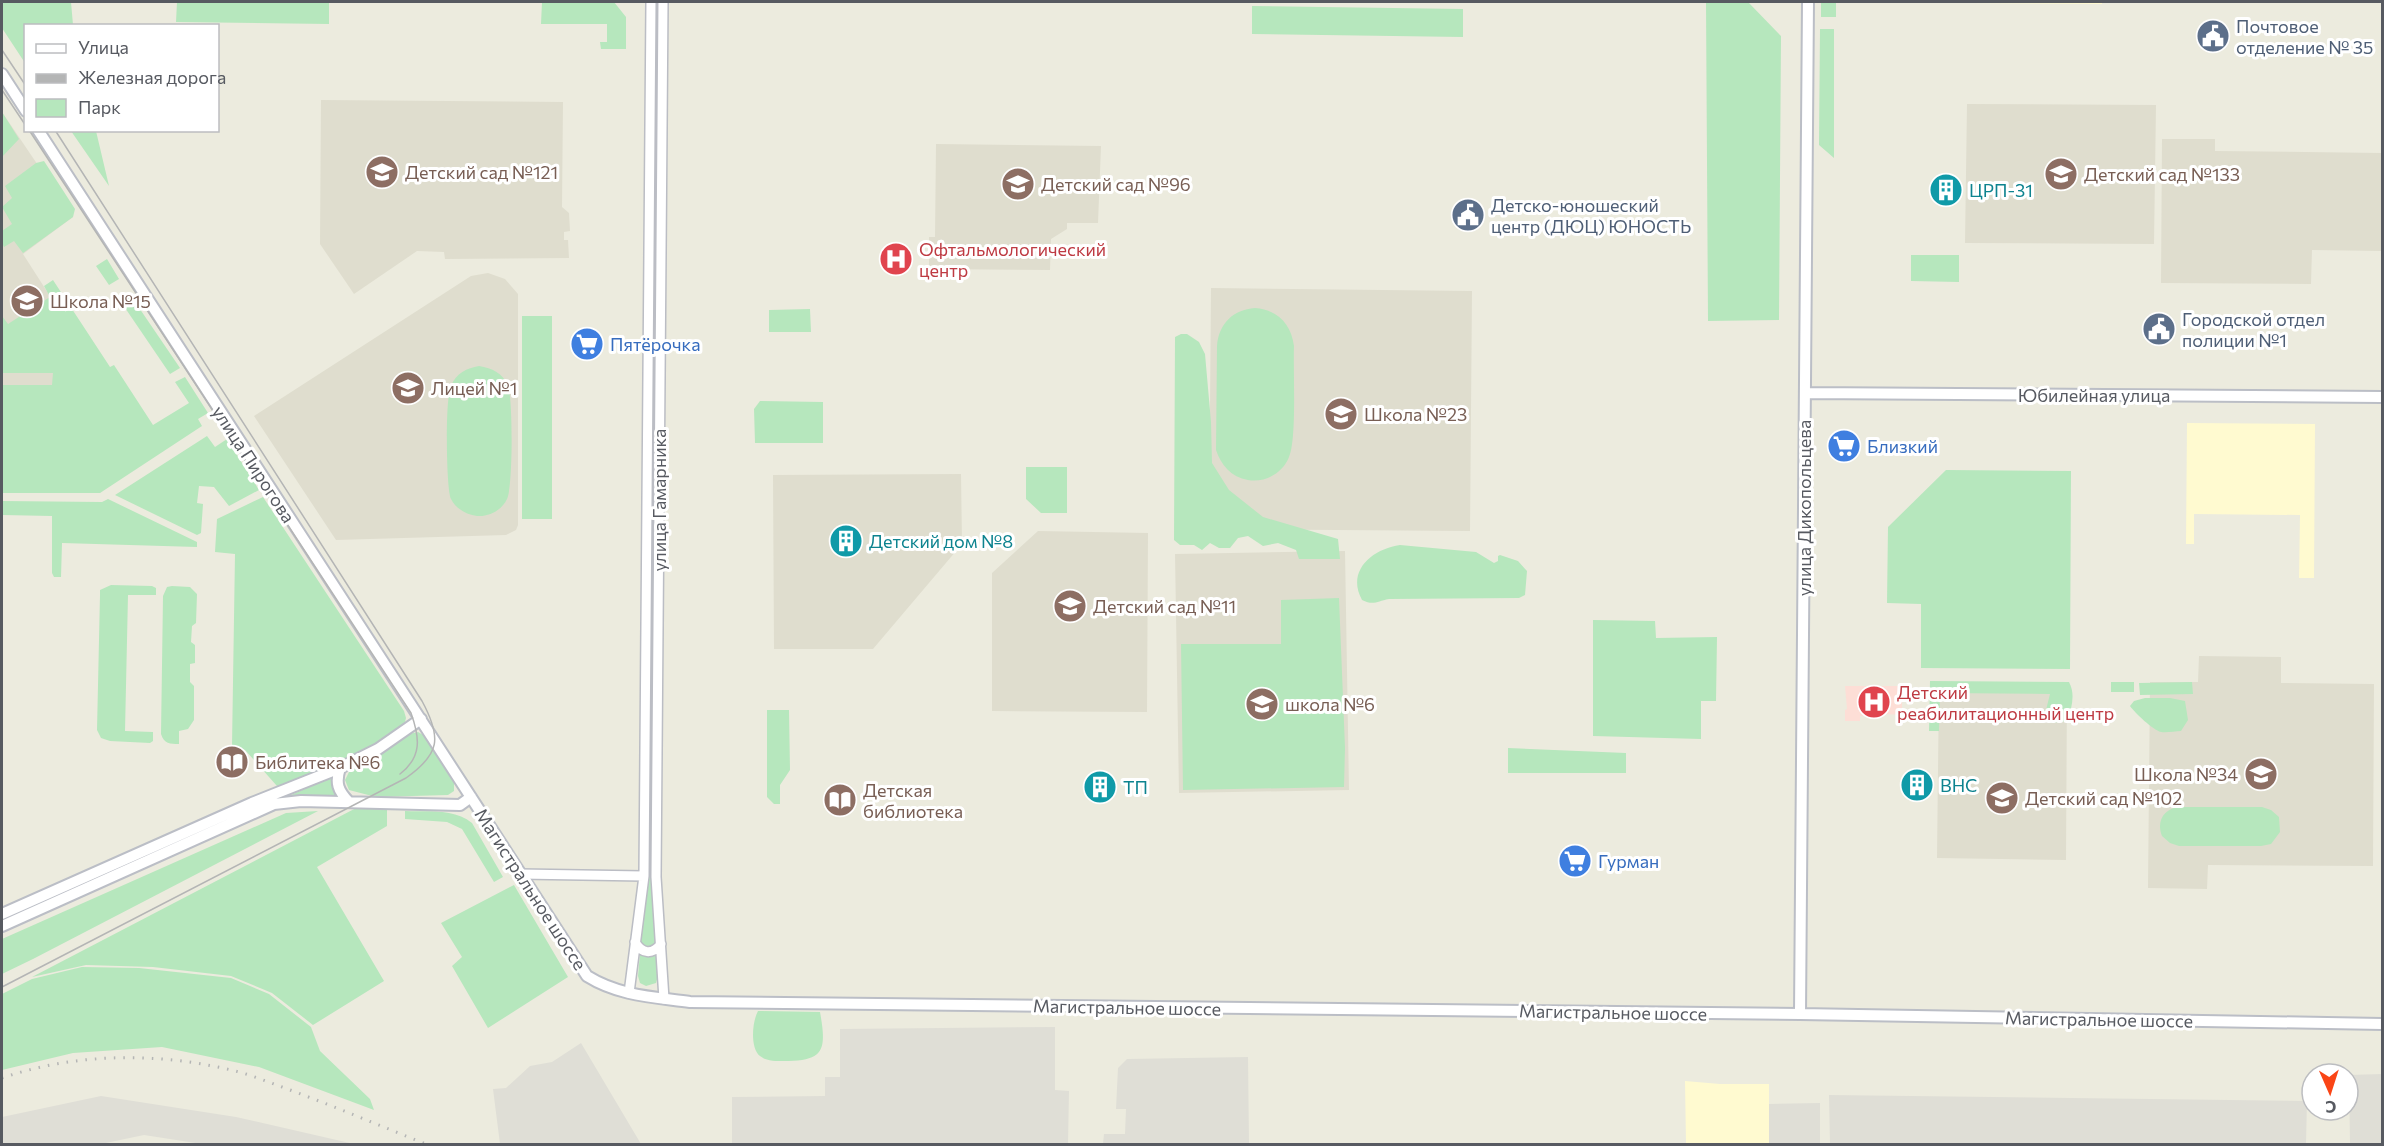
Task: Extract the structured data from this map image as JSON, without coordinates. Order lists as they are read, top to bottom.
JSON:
{
  "streets": {
    "main road": [
      "Юбилейная улица",
      "улица Пирогова",
      "улица Дикопольцева",
      "Магистральное шоссе"
    ],
    "street": ["улица Гамарника"]
  },
  "crossings": [
    ["Юбилейная улица", "улица Дикопольцева"],
    ["улица Пирогова", "Магистральное шоссе"],
    ["улица Гамарника", "Магистральное шоссе"],
    ["улица Дикопольцева", "Магистральное шоссе"]
  ],
  "places": {
    "public building": ["Почтовое отделение № 35", "Детско-юношеский центр (ДЮЦ) ЮНОСТЬ", "Городской отдел полиции №1"],
    "school or university": [
      "Детский сад №121",
      "Детский сад №133",
      "Детский сад №96",
      "Школа №15",
      "Лицей №1",
      "Школа №23",
      "Детский сад №11",
      "школа №6",
      "Школа №34",
      "Детский сад №102"
    ],
    "building": [
      "ЦРП-31",
      "Детский дом №8",
      "ВНС",
      "ТП"
    ],
    "hospital": ["Офтальмологический центр", "Детский реабилитационный центр"],
    "supermarket": ["Пятёрочка", "Близкий", "Гурман"],
    "library": ["Библитека №6", "Детская библиотека"]
  },
  "legend": ["Улица", "Железная дорога", "Парк"],
  "north": "bottom"
}
